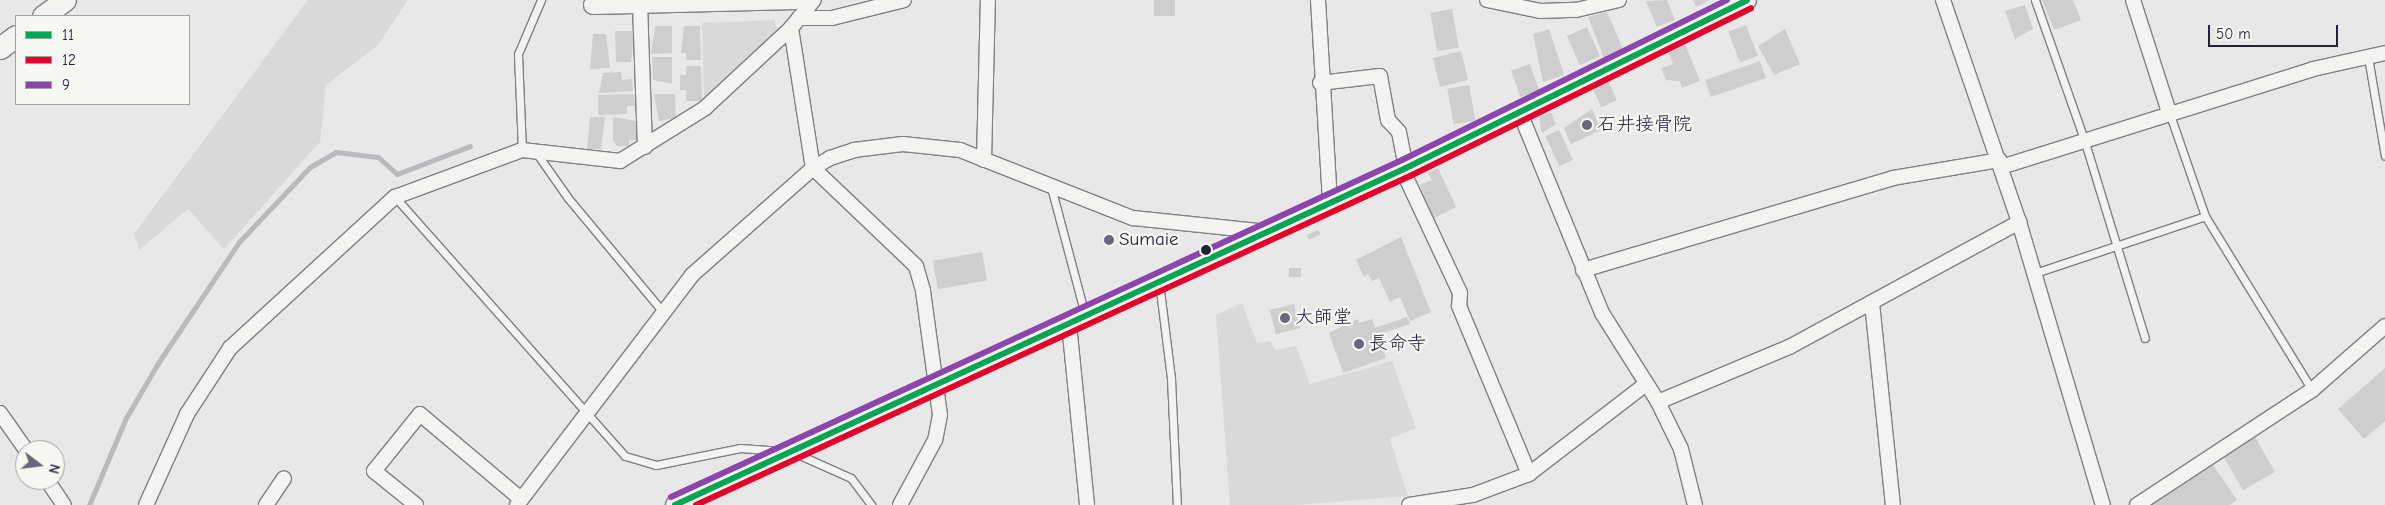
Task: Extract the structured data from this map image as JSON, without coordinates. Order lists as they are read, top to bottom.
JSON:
{
  "places": [
    "石井接骨院",
    "Sumaie",
    "大師堂",
    "長命寺"
  ],
  "lines": ["transit line 11", "transit line 9", "transit line 12"],
  "legend": ["11", "12", "9"],
  "scale_bar": "50 m",
  "north": "right"
}
